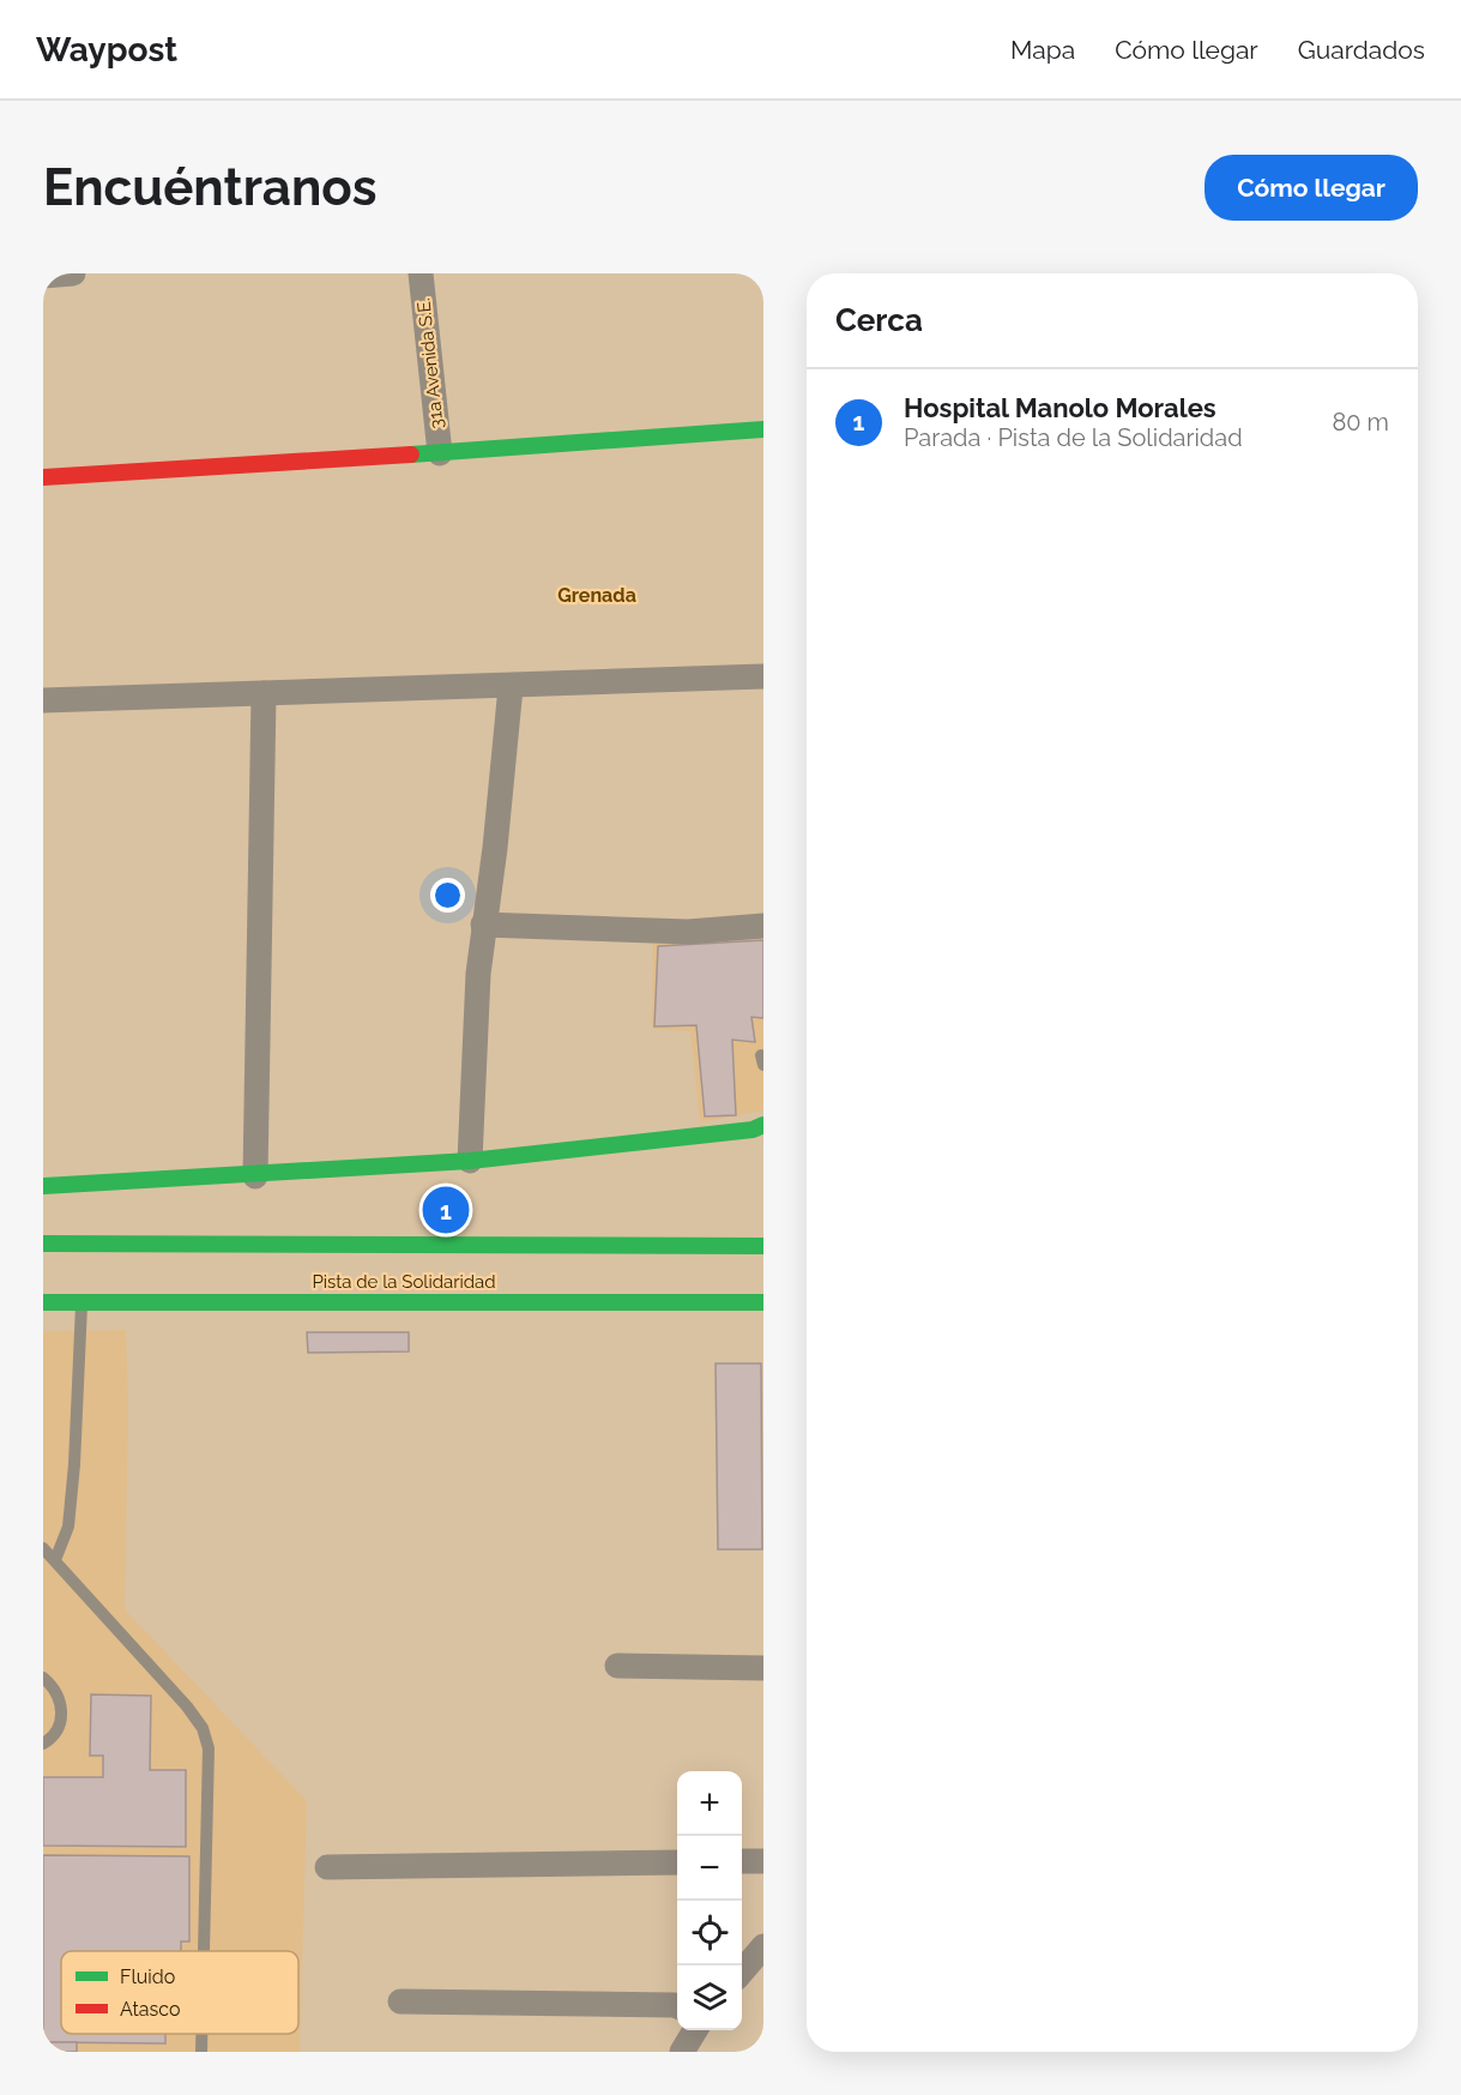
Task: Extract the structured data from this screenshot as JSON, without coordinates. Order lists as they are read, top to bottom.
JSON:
{
  "streets": {
    "street": ["31a Avenida S.E.", "Pista de la Solidaridad"]
  },
  "districts": ["Grenada"],
  "legend": ["Fluido", "Atasco"],
  "page": {
    "header": "Waypost",
    "nav": ["Mapa", "Cómo llegar", "Guardados"],
    "buttons": "Cómo llegar",
    "title": "Encuéntranos",
    "heading": "Cerca",
    "list": [
      {
        "mark": "1",
        "name": "Hospital Manolo Morales",
        "note": "Parada · Pista de la Solidaridad",
        "value": "80 m"
      }
    ],
    "pins": "1",
    "map_buttons": ["+", "−"]
  }
}
